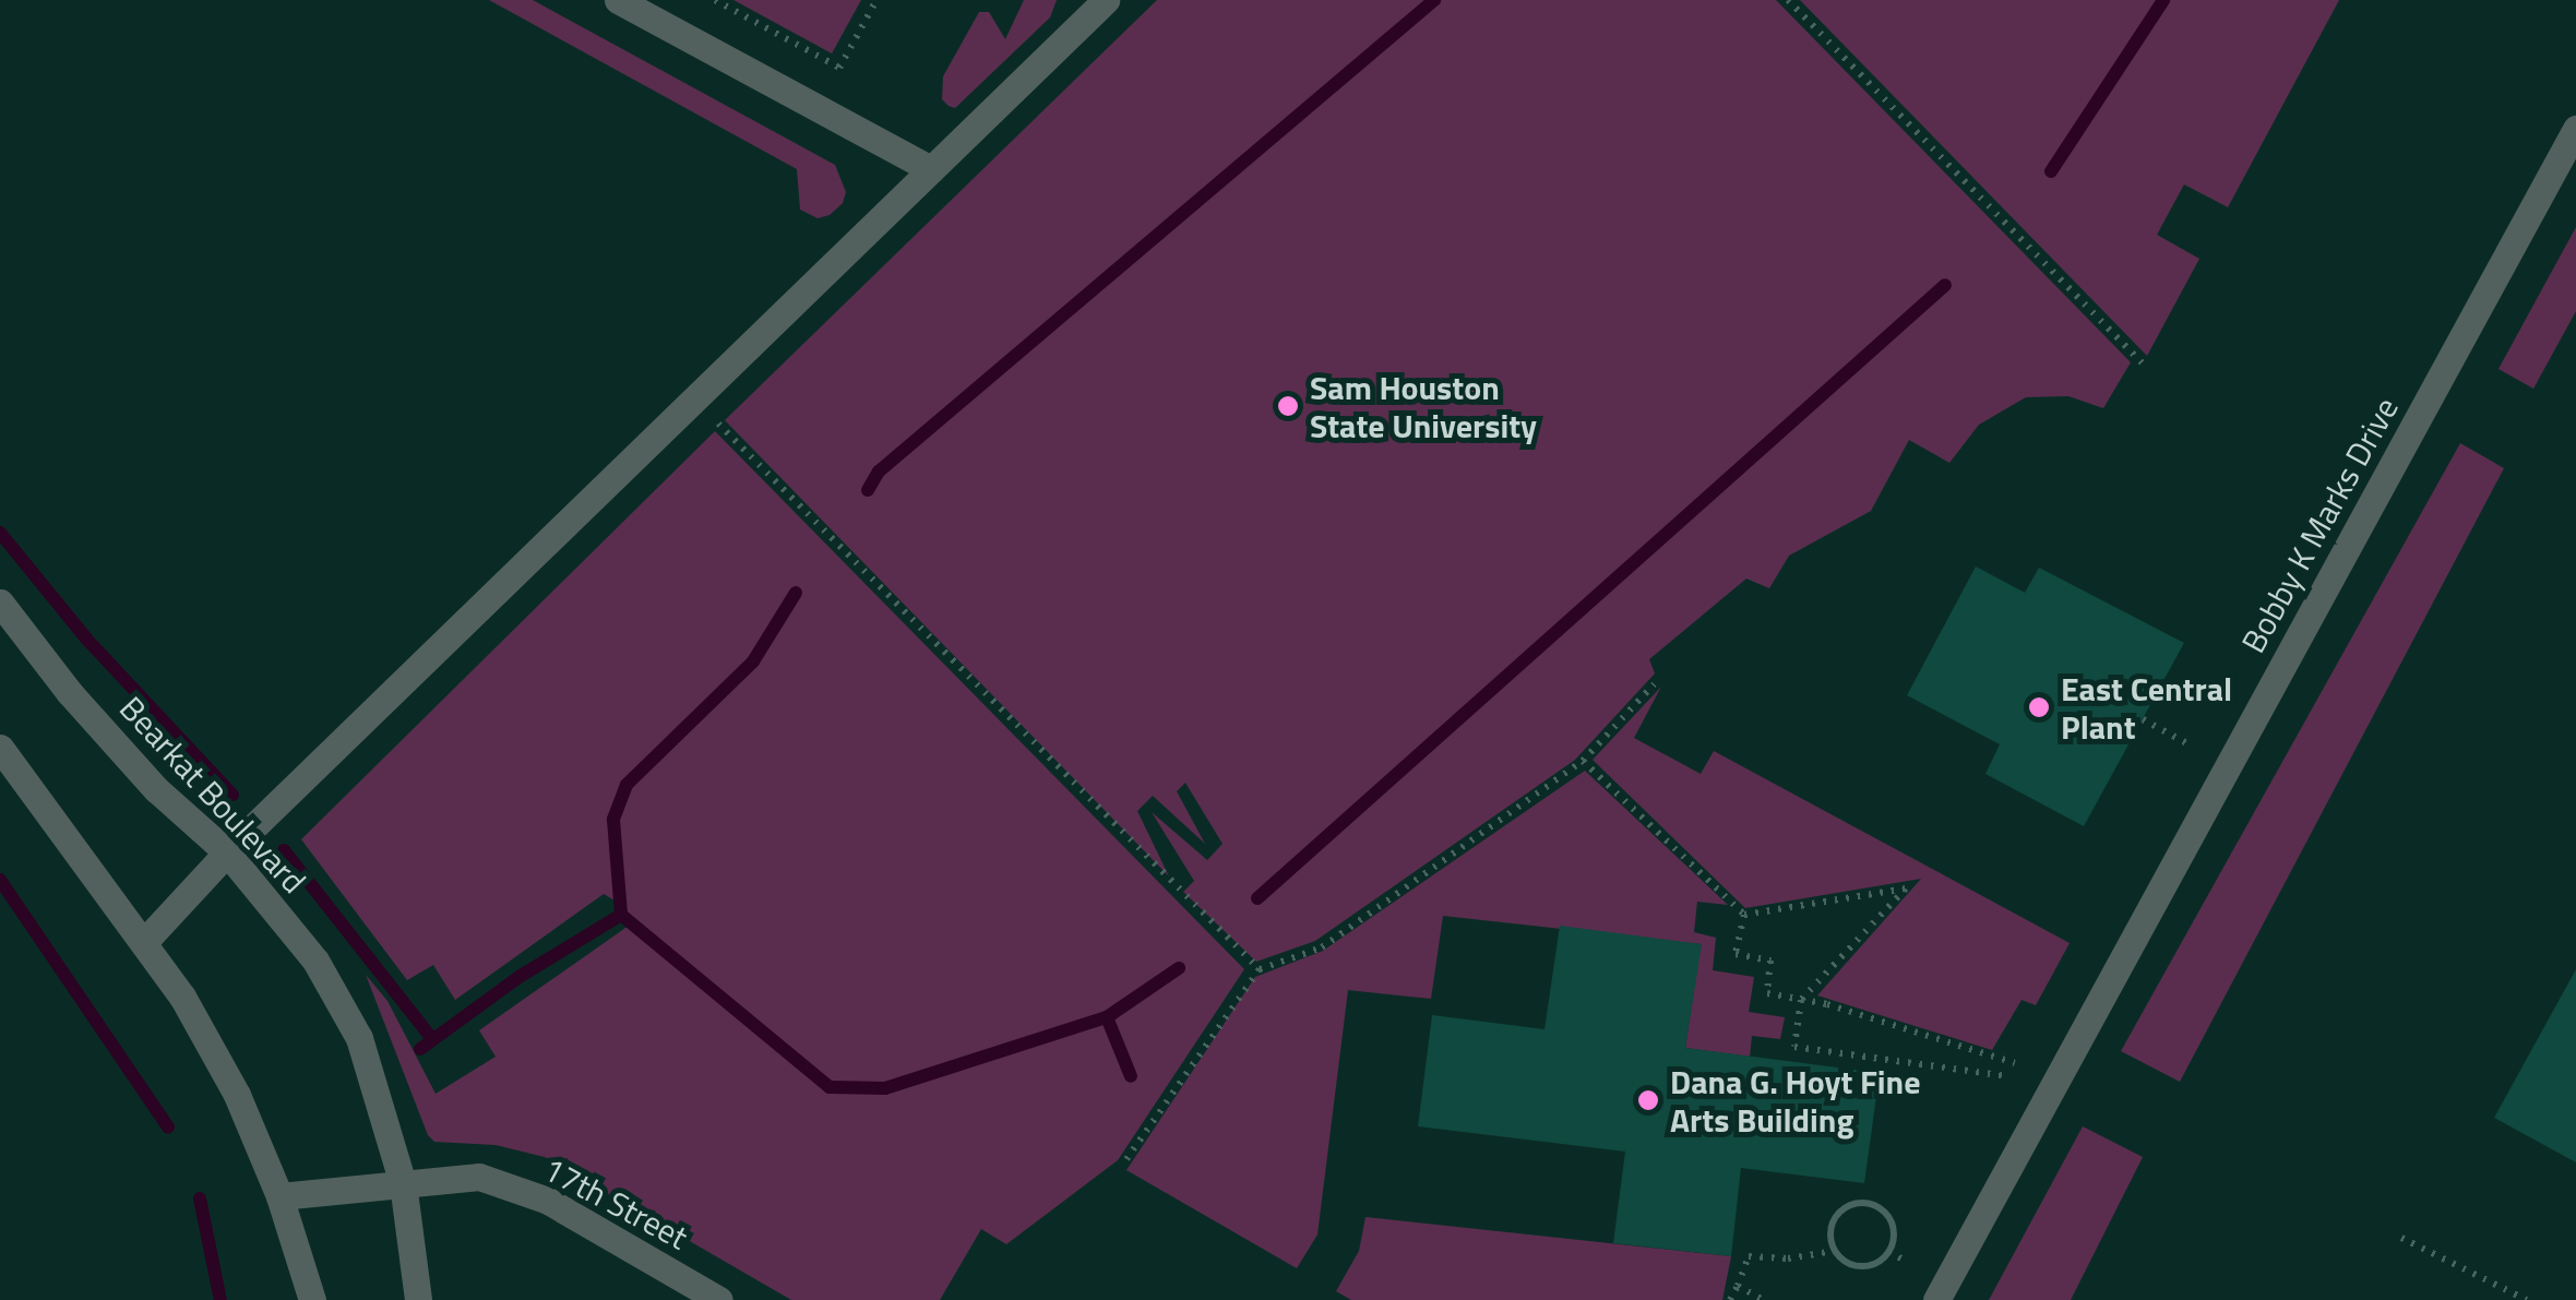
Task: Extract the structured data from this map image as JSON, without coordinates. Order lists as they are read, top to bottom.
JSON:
{
  "streets": {
    "street": ["Bobby K Marks Drive", "Bearkat Boulevard", "17th Street"]
  },
  "crossings": [
    ["Bearkat Boulevard", "17th Street"]
  ],
  "places": ["Sam Houston State University", "East Central Plant", "Dana G. Hoyt Fine Arts Building"]
}
